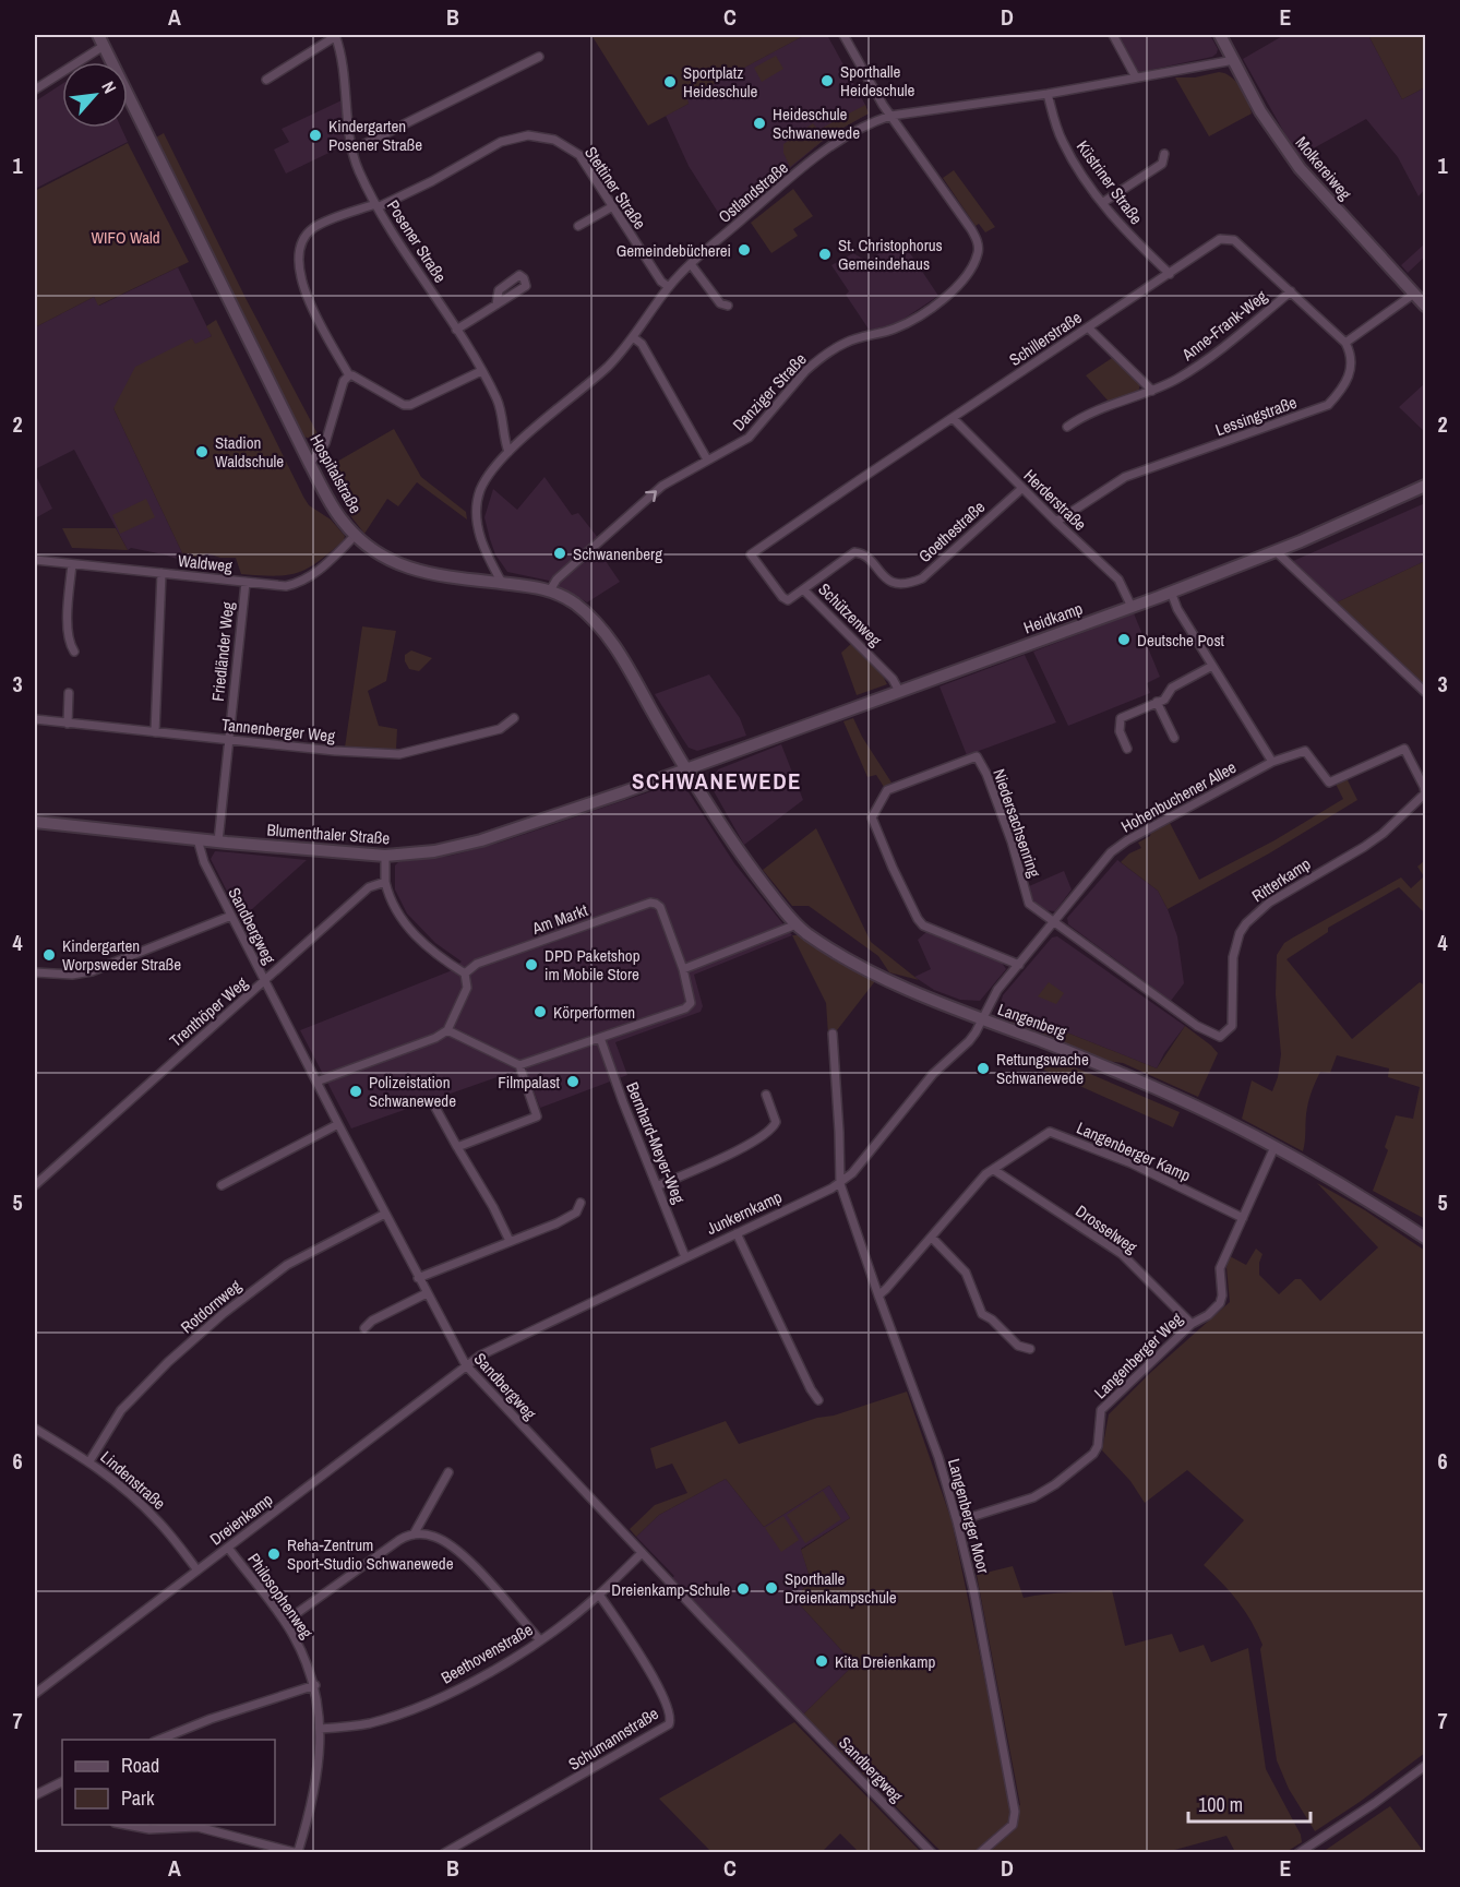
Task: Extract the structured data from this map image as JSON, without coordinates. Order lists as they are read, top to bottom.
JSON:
{
  "streets": {
    "main road": [
      "Molkereiweg",
      "Hospitalstraße",
      "Heidkamp",
      "Blumenthaler Straße",
      "Langenberg"
    ],
    "street": [
      "Küstriner Straße",
      "Stettiner Straße",
      "Ostlandstraße",
      "Posener Straße",
      "Anne-Frank-Weg",
      "Schillerstraße",
      "Danziger Straße",
      "Lessingstraße",
      "Herderstraße",
      "Goethestraße",
      "Waldweg",
      "Schützenweg",
      "Friedländer Weg",
      "Tannenberger Weg",
      "Hohenbuchener Allee",
      "Niedersachsenring",
      "Ritterkamp",
      "Am Markt",
      "Sandbergweg",
      "Trenthöper Weg",
      "Bernhard-Meyer-Weg",
      "Langenberger Kamp",
      "Junkernkamp",
      "Drosselweg",
      "Rotdornweg",
      "Langenberger Weg",
      "Lindenstraße",
      "Langenberger Moor",
      "Dreienkamp",
      "Philosophenweg",
      "Beethovenstraße",
      "Schumannstraße"
    ]
  },
  "crossings": [
    ["Molkereiweg", "Ostlandstraße"],
    ["Küstriner Straße", "Ostlandstraße"],
    ["Küstriner Straße", "Schillerstraße"],
    ["Stettiner Straße", "Ostlandstraße"],
    ["Stettiner Straße", "Posener Straße"],
    ["Ostlandstraße", "Posener Straße"],
    ["Ostlandstraße", "Danziger Straße"],
    ["Ostlandstraße", "Hospitalstraße"],
    ["Anne-Frank-Weg", "Schillerstraße"],
    ["Schillerstraße", "Lessingstraße"],
    ["Schillerstraße", "Herderstraße"],
    ["Schillerstraße", "Schützenweg"],
    ["Danziger Straße", "Hospitalstraße"],
    ["Lessingstraße", "Herderstraße"],
    ["Hospitalstraße", "Waldweg"],
    ["Hospitalstraße", "Heidkamp"],
    ["Hospitalstraße", "Blumenthaler Straße"],
    ["Hospitalstraße", "Langenberg"],
    ["Herderstraße", "Goethestraße"],
    ["Herderstraße", "Heidkamp"],
    ["Goethestraße", "Schützenweg"],
    ["Waldweg", "Friedländer Weg"],
    ["Schützenweg", "Heidkamp"],
    ["Heidkamp", "Blumenthaler Straße"],
    ["Heidkamp", "Langenberg"],
    ["Friedländer Weg", "Tannenberger Weg"],
    ["Friedländer Weg", "Blumenthaler Straße"],
    ["Hohenbuchener Allee", "Niedersachsenring"],
    ["Hohenbuchener Allee", "Ritterkamp"],
    ["Hohenbuchener Allee", "Langenberg"],
    ["Hohenbuchener Allee", "Junkernkamp"],
    ["Niedersachsenring", "Ritterkamp"],
    ["Blumenthaler Straße", "Sandbergweg"],
    ["Blumenthaler Straße", "Langenberg"],
    ["Am Markt", "Bernhard-Meyer-Weg"],
    ["Sandbergweg", "Trenthöper Weg"],
    ["Sandbergweg", "Junkernkamp"],
    ["Sandbergweg", "Rotdornweg"],
    ["Sandbergweg", "Dreienkamp"],
    ["Sandbergweg", "Beethovenstraße"],
    ["Langenberg", "Junkernkamp"],
    ["Langenberg", "Langenberger Weg"],
    ["Bernhard-Meyer-Weg", "Junkernkamp"],
    ["Langenberger Kamp", "Drosselweg"],
    ["Langenberger Kamp", "Langenberger Weg"],
    ["Langenberger Kamp", "Langenberger Moor"],
    ["Junkernkamp", "Langenberger Moor"],
    ["Junkernkamp", "Dreienkamp"],
    ["Drosselweg", "Langenberger Weg"],
    ["Rotdornweg", "Lindenstraße"],
    ["Langenberger Weg", "Langenberger Moor"],
    ["Lindenstraße", "Dreienkamp"],
    ["Dreienkamp", "Philosophenweg"],
    ["Philosophenweg", "Beethovenstraße"],
    ["Beethovenstraße", "Schumannstraße"]
  ],
  "districts": ["SCHWANEWEDE"],
  "parks": ["WIFO Wald"],
  "places": [
    "Sporthalle Heideschule",
    "Sportplatz Heideschule",
    "Heideschule Schwanewede",
    "Kindergarten Posener Straße",
    "Gemeindebücherei",
    "St. Christophorus Gemeindehaus",
    "Stadion Waldschule",
    "Schwanenberg",
    "Deutsche Post",
    "Kindergarten Worpsweder Straße",
    "DPD Paketshop im Mobile Store",
    "Körperformen",
    "Rettungswache Schwanewede",
    "Filmpalast",
    "Polizeistation Schwanewede",
    "Reha-Zentrum Sport-Studio Schwanewede",
    "Sporthalle Dreienkampschule",
    "Dreienkamp-Schule",
    "Kita Dreienkamp"
  ],
  "legend": ["Road", "Park"],
  "scale_bar": "100 m",
  "north": "top right",
  "grid": {
    "columns": [
      "A",
      "B",
      "C",
      "D",
      "E"
    ],
    "rows": [
      "1",
      "2",
      "3",
      "4",
      "5",
      "6",
      "7"
    ]
  }
}
